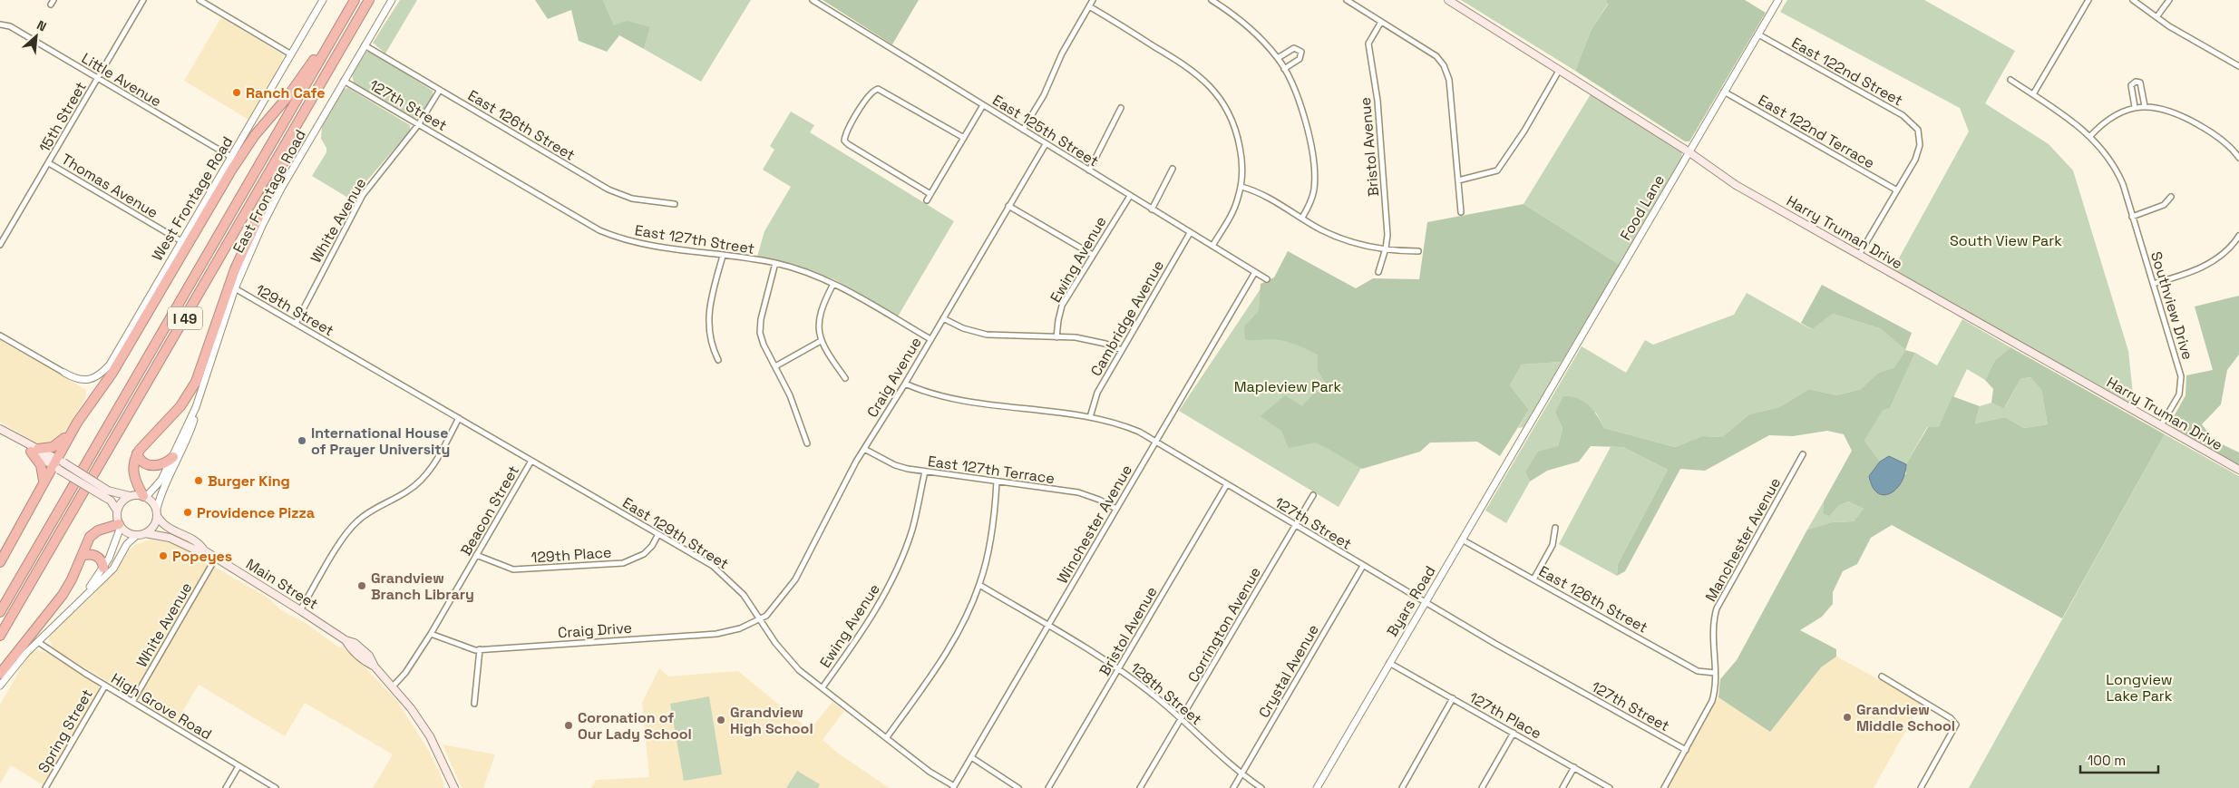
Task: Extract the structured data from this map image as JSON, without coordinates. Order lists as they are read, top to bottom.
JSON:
{
  "streets": {
    "highway": ["I 49"],
    "main road": ["Harry Truman Drive", "Main Street"],
    "street": [
      "East 122nd Street",
      "Little Avenue",
      "127th Street",
      "15th Street",
      "East 126th Street",
      "East 125th Street",
      "East 122nd Terrace",
      "Bristol Avenue",
      "Thomas Avenue",
      "East Frontage Road",
      "West Frontage Road",
      "Food Lane",
      "White Avenue",
      "East 127th Street",
      "Ewing Avenue",
      "Southview Drive",
      "129th Street",
      "Cambridge Avenue",
      "Craig Avenue",
      "East 127th Terrace",
      "Beacon Street",
      "Winchester Avenue",
      "East 129th Street",
      "Manchester Avenue",
      "129th Place",
      "Byars Road",
      "Corrington Avenue",
      "Craig Drive",
      "Crystal Avenue",
      "128th Street",
      "High Grove Road",
      "127th Place",
      "Spring Street"
    ]
  },
  "crossings": [
    ["East 122nd Street", "East 122nd Terrace"],
    ["East 122nd Street", "Food Lane"],
    ["Little Avenue", "15th Street"],
    ["Little Avenue", "West Frontage Road"],
    ["127th Street", "Bristol Avenue"],
    ["127th Street", "East Frontage Road"],
    ["127th Street", "White Avenue"],
    ["127th Street", "East 127th Street"],
    ["127th Street", "Cambridge Avenue"],
    ["127th Street", "Craig Avenue"],
    ["127th Street", "Winchester Avenue"],
    ["127th Street", "Manchester Avenue"],
    ["127th Street", "Byars Road"],
    ["127th Street", "Corrington Avenue"],
    ["127th Street", "Crystal Avenue"],
    ["15th Street", "Thomas Avenue"],
    ["East 126th Street", "East Frontage Road"],
    ["East 126th Street", "White Avenue"],
    ["East 126th Street", "Manchester Avenue"],
    ["East 126th Street", "Byars Road"],
    ["East 125th Street", "Ewing Avenue"],
    ["East 125th Street", "Cambridge Avenue"],
    ["East 125th Street", "Craig Avenue"],
    ["East 125th Street", "Winchester Avenue"],
    ["East 122nd Terrace", "Food Lane"],
    ["Bristol Avenue", "128th Street"],
    ["Thomas Avenue", "West Frontage Road"],
    ["East Frontage Road", "129th Street"],
    ["East Frontage Road", "Main Street"],
    ["Food Lane", "Harry Truman Drive"],
    ["Food Lane", "Byars Road"],
    ["White Avenue", "129th Street"],
    ["White Avenue", "Main Street"],
    ["White Avenue", "High Grove Road"],
    ["Harry Truman Drive", "Southview Drive"],
    ["East 127th Street", "Craig Avenue"],
    ["Ewing Avenue", "East 127th Terrace"],
    ["Ewing Avenue", "East 129th Street"],
    ["129th Street", "East 129th Street"],
    ["Craig Avenue", "East 127th Terrace"],
    ["Craig Avenue", "East 129th Street"],
    ["Craig Avenue", "Craig Drive"],
    ["East 127th Terrace", "Winchester Avenue"],
    ["Beacon Street", "East 129th Street"],
    ["Beacon Street", "129th Place"],
    ["Beacon Street", "Main Street"],
    ["Beacon Street", "Craig Drive"],
    ["Winchester Avenue", "East 129th Street"],
    ["Winchester Avenue", "128th Street"],
    ["East 129th Street", "129th Place"],
    ["East 129th Street", "Craig Drive"],
    ["Byars Road", "127th Place"],
    ["Corrington Avenue", "128th Street"],
    ["Crystal Avenue", "128th Street"],
    ["High Grove Road", "Spring Street"]
  ],
  "parks": ["South View Park", "Mapleview Park", "Longview Lake Park"],
  "places": [
    "Ranch Cafe",
    "International House of Prayer University",
    "Burger King",
    "Providence Pizza",
    "Popeyes",
    "Grandview Branch Library",
    "Grandview Middle School",
    "Grandview High School",
    "Coronation of Our Lady School"
  ],
  "scale_bar": "100 m",
  "north": "top right"
}
